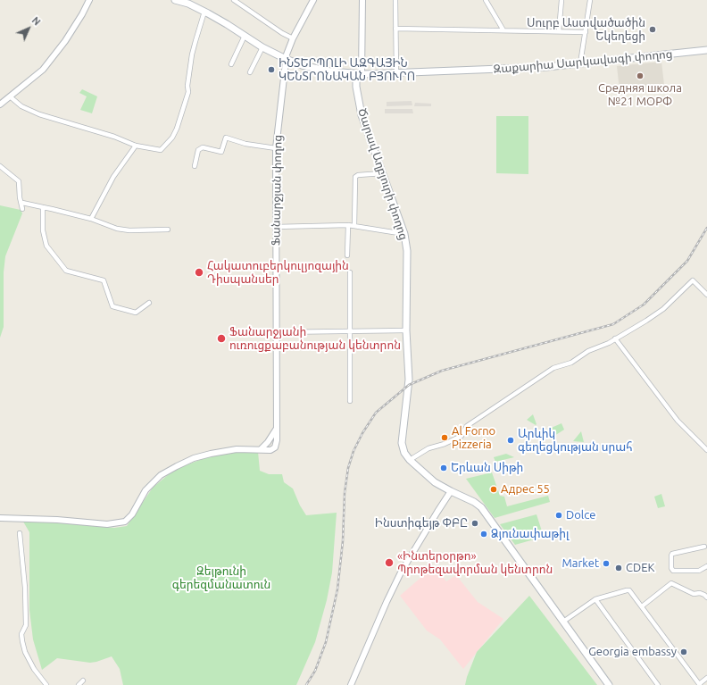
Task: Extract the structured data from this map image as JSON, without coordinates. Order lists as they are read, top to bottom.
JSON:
{
  "streets": {
    "main road": ["Զաքարիա Սարկավագի փողոց", "Ծարավ Աղբյուրի փողոց"],
    "street": ["Ֆանարջյան փողոց"]
  },
  "crossings": [
    ["Զաքարիա Սարկավագի փողոց", "Ծարավ Աղբյուրի փողոց"],
    ["Զաքարիա Սարկավագի փողոց", "Ֆանարջյան փողոց"]
  ],
  "parks": ["Զեյթունի գերեզմանատուն"],
  "places": [
    "Սուրբ Աստվածածին Եկեղեցի",
    "ԻՆՏԵՐՊՈԼԻ ԱԶԳԱՅԻՆ ԿԵՆՏՐՈՆԱԿԱՆ ԲՅՈՒՐՈ",
    "Средняя школа №21 МОРФ",
    "Հակատուբերկուլյոզային Դիսպանսեր",
    "Ֆանարջյանի ուռուցքաբանության կենտրոն",
    "Al Forno Pizzeria",
    "Արևիկ գեղեցկության սրահ",
    "Երևան Սիթի",
    "Адрес 55",
    "Dolce",
    "Ինստիգեյթ ՓԲԸ",
    "Ձյունափաթիլ",
    "«Ինտերօրթո» Պրոթեզավորման կենտրոն",
    "Market",
    "CDEK",
    "Georgia embassy"
  ],
  "north": "top right"
}
